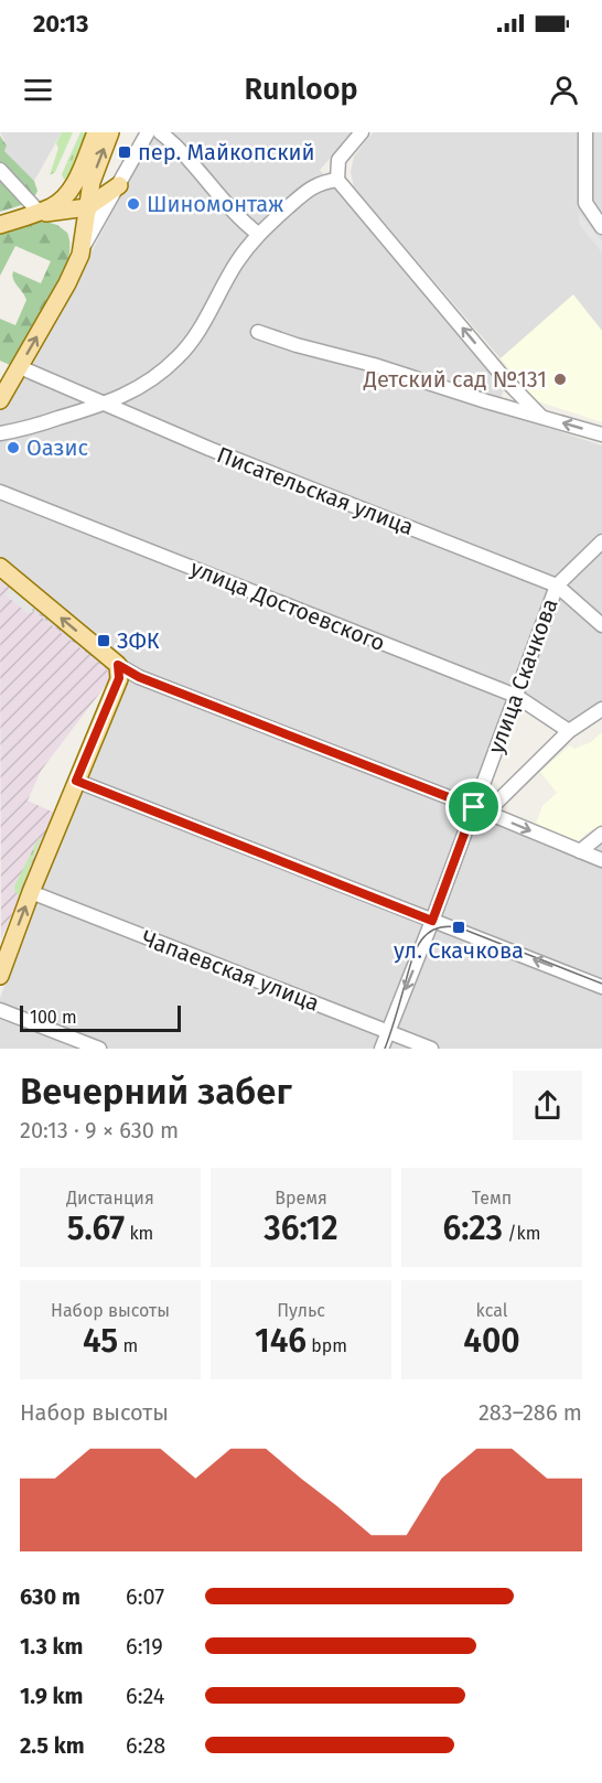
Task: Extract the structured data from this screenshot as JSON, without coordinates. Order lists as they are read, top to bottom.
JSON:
{
  "streets": {
    "street": [
      "Писательская улица",
      "улица Достоевского",
      "улица Скачкова",
      "Чапаевская улица"
    ]
  },
  "crossings": [
    ["Писательская улица", "улица Скачкова"],
    ["улица Достоевского", "улица Скачкова"],
    ["улица Скачкова", "Чапаевская улица"]
  ],
  "places": {
    "transit": ["пер. Майкопский", "ЗФК", "ул. Скачкова"],
    "other": ["Шиномонтаж", "Детский сад №131", "Оазис"]
  },
  "scale_bar": "100 m",
  "page": {
    "status": "20:13",
    "header": "Runloop",
    "scale": "100 m",
    "heading": ["Вечерний забег", "20:13 · 9 × 630 m"],
    "stats": [
      ["Дистанция", "5.67 km"],
      ["Время", "36:12"],
      ["Темп", "6:23 /km"],
      ["Набор высоты", "45 m"],
      ["Пульс", "146 bpm"],
      ["kcal", "400"]
    ],
    "chart": ["Набор высоты", "283–286 m"],
    "list": [
      {
        "name": "630 m",
        "note": "6:07"
      },
      {
        "name": "1.3 km",
        "note": "6:19"
      },
      {
        "name": "1.9 km",
        "note": "6:24"
      },
      {
        "name": "2.5 km",
        "note": "6:28"
      }
    ]
  }
}
